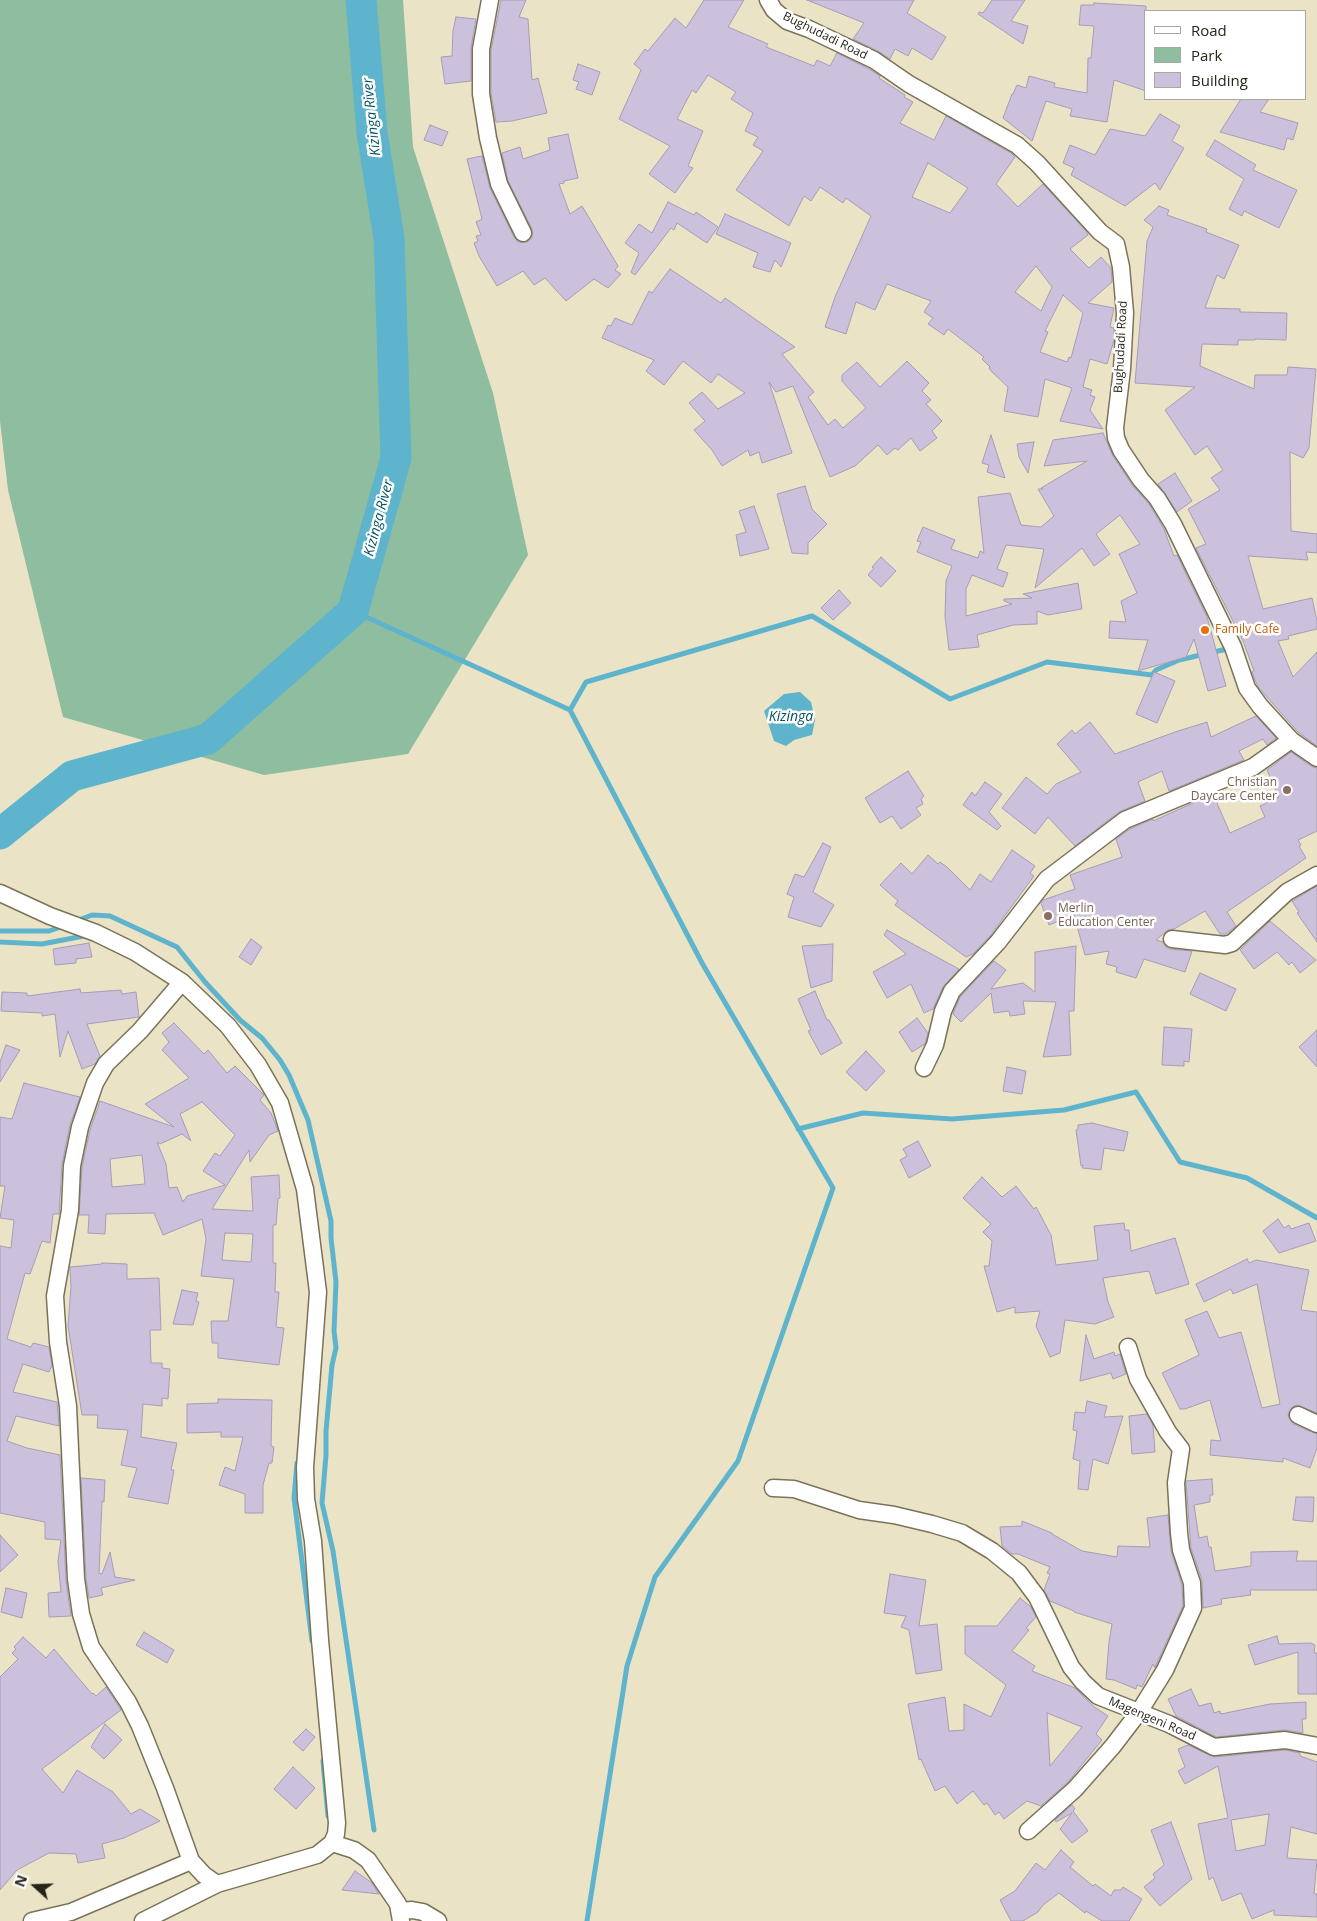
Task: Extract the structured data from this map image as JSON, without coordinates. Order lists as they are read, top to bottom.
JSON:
{
  "streets": {
    "street": ["Bughudadi Road", "Magengeni Road"]
  },
  "water": ["Kizinga River", "Kizinga"],
  "places": ["Family Cafe", "Christian Daycare Center", "Merlin Education Center"],
  "legend": ["Road", "Park", "Building"],
  "north": "left"
}
